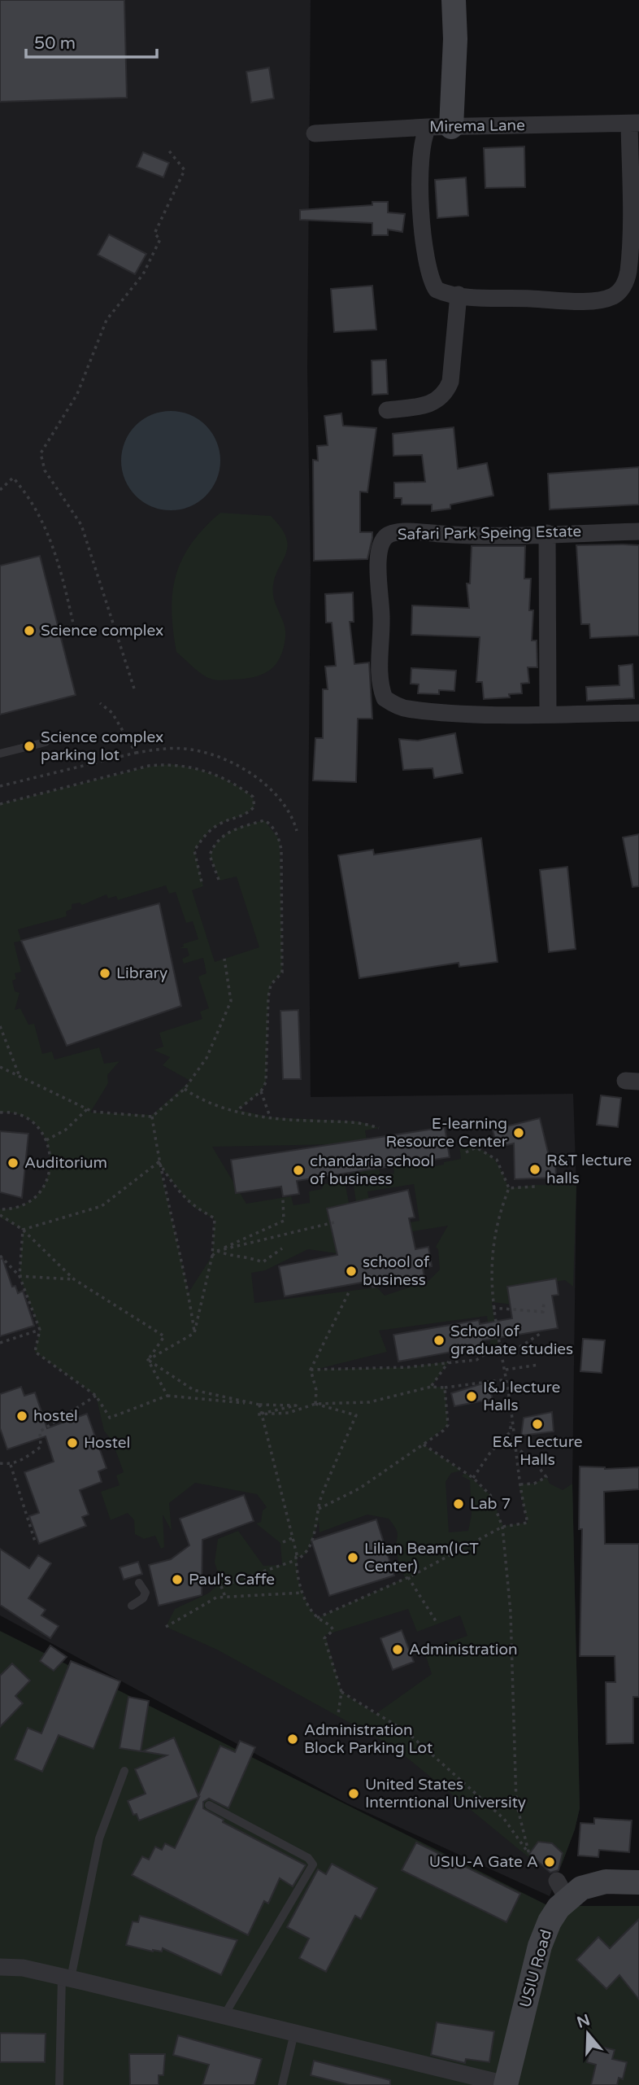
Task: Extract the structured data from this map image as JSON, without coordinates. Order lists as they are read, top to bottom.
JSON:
{
  "streets": {
    "street": ["Mirema Lane", "Safari Park Speing Estate", "USIU Road"]
  },
  "places": [
    "Science complex",
    "Science complex parking lot",
    "Library",
    "E-learning Resource Center",
    "Auditorium",
    "R&T lecture halls",
    "chandaria school of business",
    "school of business",
    "School of graduate studies",
    "I&J lecture Halls",
    "hostel",
    "E&F Lecture Halls",
    "Hostel",
    "Lab 7",
    "Lilian Beam(ICT Center)",
    "Paul's Caffe",
    "Administration",
    "Administration Block Parking Lot",
    "United States Interntional University",
    "USIU-A Gate A"
  ],
  "scale_bar": "50 m",
  "north": "top"
}
